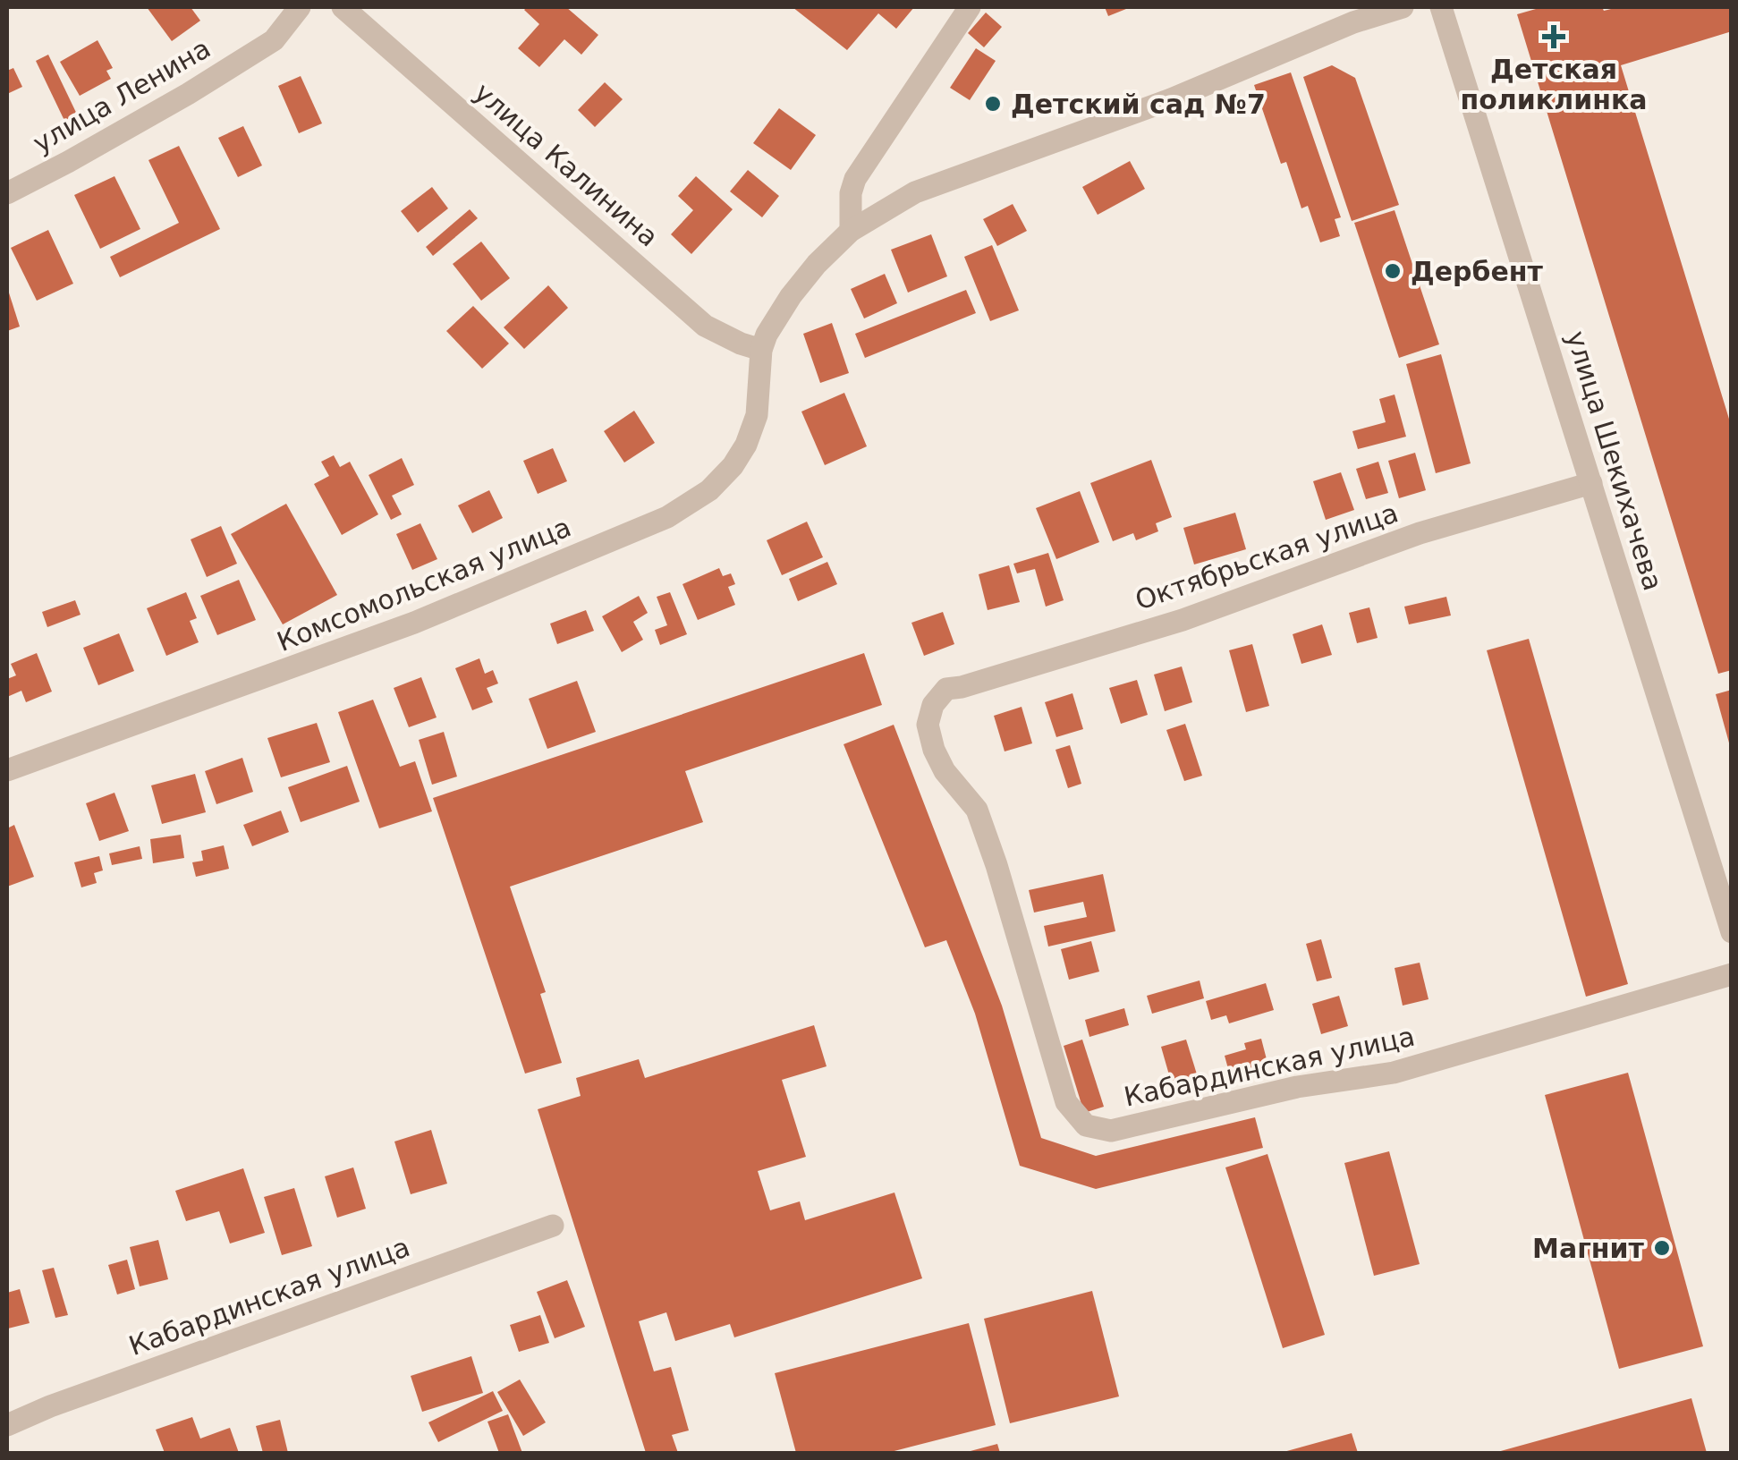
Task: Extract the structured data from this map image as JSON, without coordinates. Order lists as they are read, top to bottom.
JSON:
{
  "streets": {
    "street": [
      "улица Ленина",
      "улица Калинина",
      "улица Шекихачева",
      "Октябрьская улица",
      "Комсомольская улица",
      "Кабардинская улица"
    ]
  },
  "crossings": [
    ["улица Калинина", "Комсомольская улица"],
    ["улица Шекихачева", "Октябрьская улица"],
    ["Октябрьская улица", "Кабардинская улица"]
  ],
  "places": {
    "health": ["Детская поликлинка"],
    "other": ["Детский сад №7", "Дербент", "Магнит"]
  }
}
